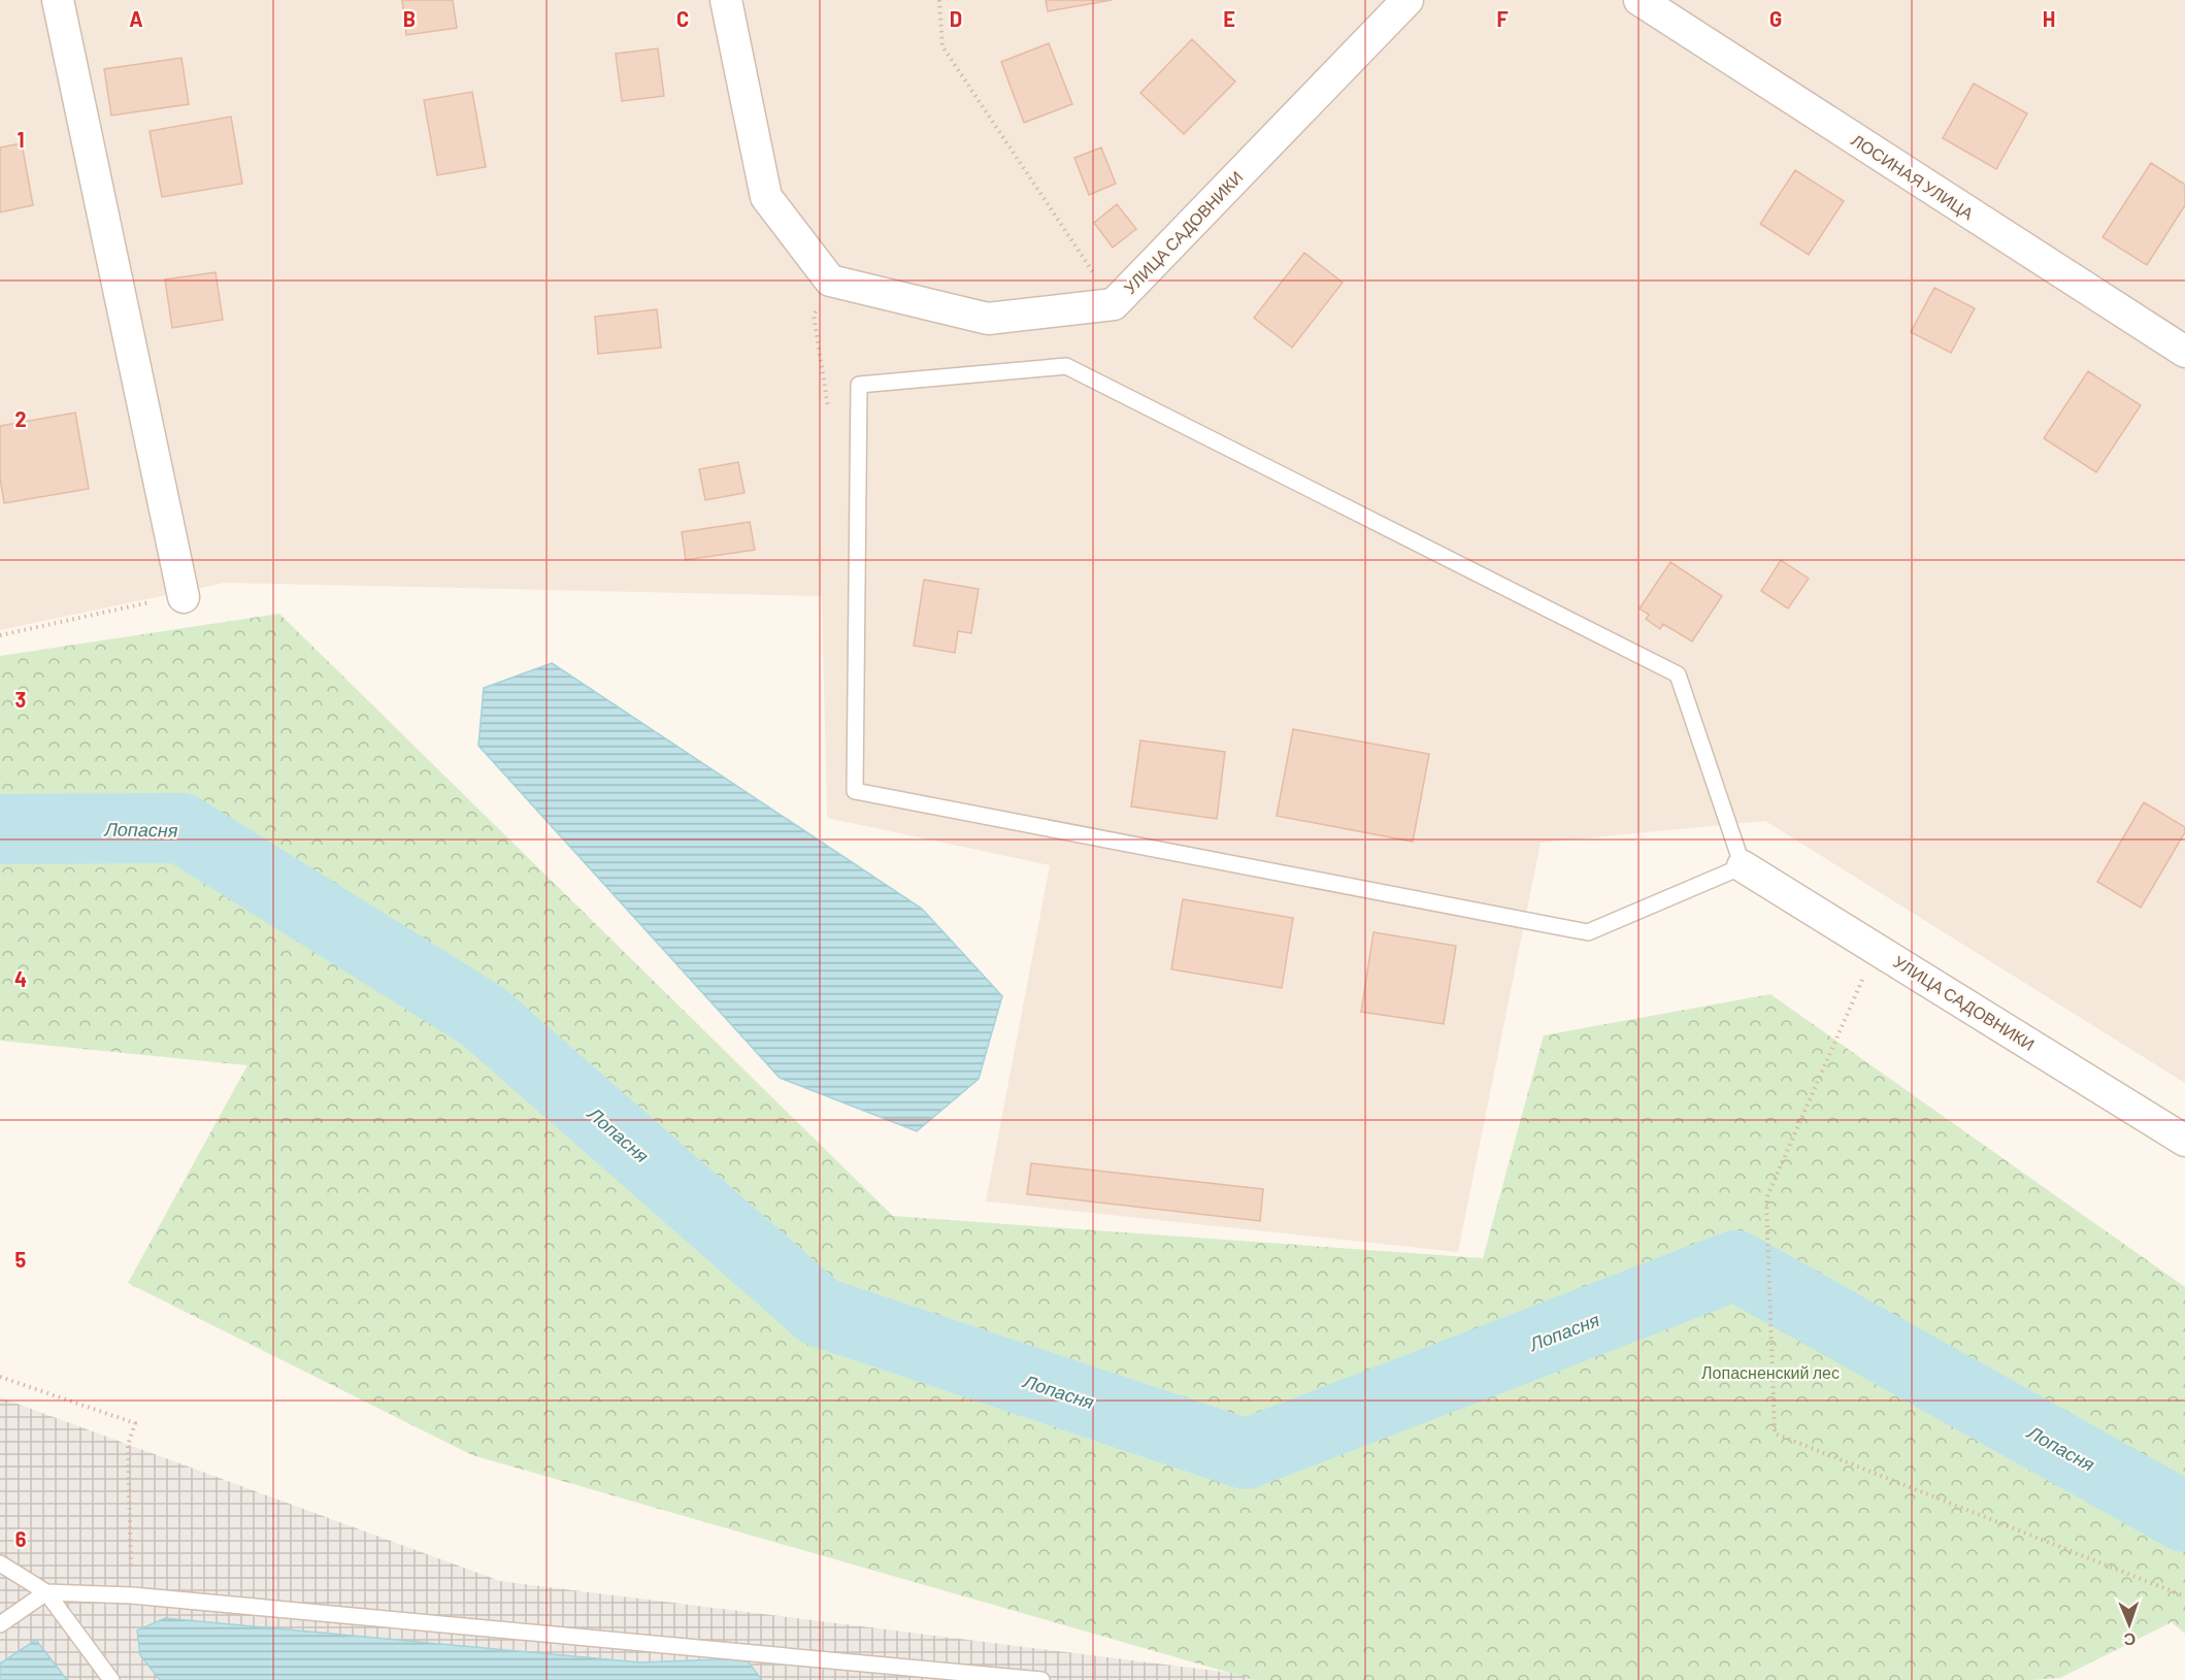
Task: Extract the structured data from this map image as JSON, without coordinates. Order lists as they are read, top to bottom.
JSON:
{
  "streets": {
    "street": ["ЛОСИНАЯ УЛИЦА", "УЛИЦА САДОВНИКИ"]
  },
  "water": ["Лопасня"],
  "parks": ["Лопасненский лес"],
  "north": "bottom",
  "grid": {
    "columns": [
      "A",
      "B",
      "C",
      "D",
      "E",
      "F",
      "G",
      "H"
    ],
    "rows": [
      "1",
      "2",
      "3",
      "4",
      "5",
      "6"
    ]
  }
}
